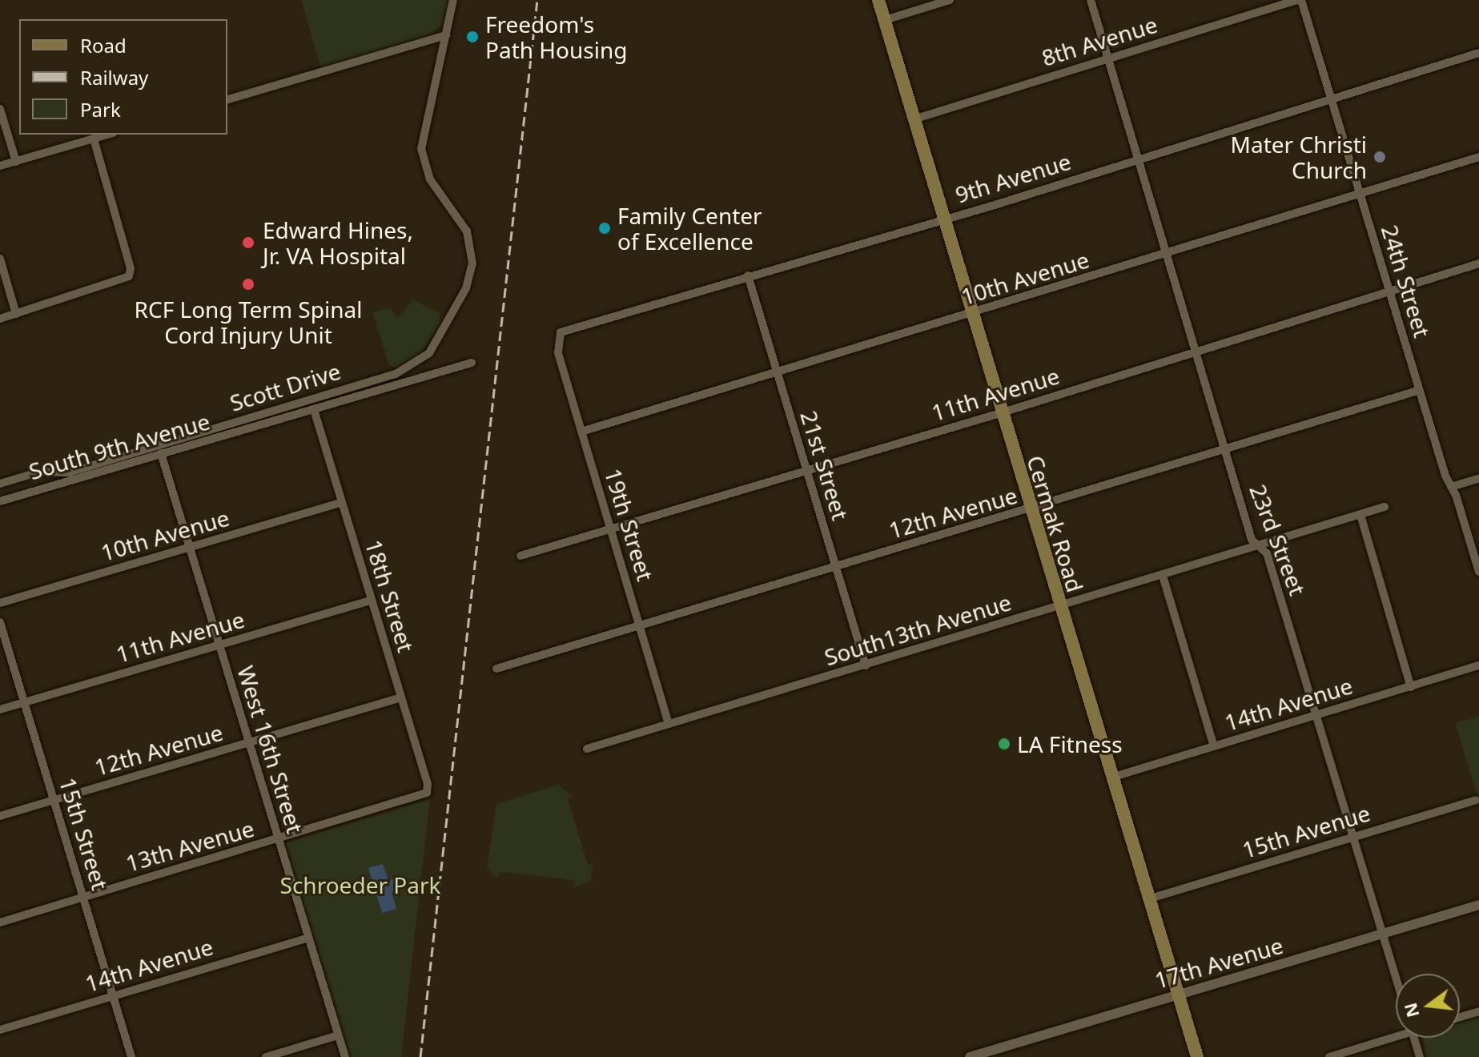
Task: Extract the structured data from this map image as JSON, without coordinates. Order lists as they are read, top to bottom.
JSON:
{
  "streets": {
    "main road": ["Cermak Road"],
    "street": [
      "8th Avenue",
      "9th Avenue",
      "10th Avenue",
      "24th Street",
      "Scott Drive",
      "11th Avenue",
      "South 9th Avenue",
      "21st Street",
      "12th Avenue",
      "19th Street",
      "23rd Street",
      "18th Street",
      "South13th Avenue",
      "14th Avenue",
      "West 16th Street",
      "15th Avenue",
      "15th Street",
      "13th Avenue",
      "17th Avenue"
    ]
  },
  "crossings": [
    ["8th Avenue", "24th Street"],
    ["8th Avenue", "Cermak Road"],
    ["8th Avenue", "23rd Street"],
    ["9th Avenue", "24th Street"],
    ["9th Avenue", "21st Street"],
    ["9th Avenue", "Cermak Road"],
    ["9th Avenue", "19th Street"],
    ["9th Avenue", "23rd Street"],
    ["10th Avenue", "24th Street"],
    ["10th Avenue", "21st Street"],
    ["10th Avenue", "Cermak Road"],
    ["10th Avenue", "19th Street"],
    ["10th Avenue", "23rd Street"],
    ["10th Avenue", "18th Street"],
    ["10th Avenue", "West 16th Street"],
    ["24th Street", "11th Avenue"],
    ["24th Street", "12th Avenue"],
    ["11th Avenue", "21st Street"],
    ["11th Avenue", "Cermak Road"],
    ["11th Avenue", "19th Street"],
    ["11th Avenue", "23rd Street"],
    ["11th Avenue", "18th Street"],
    ["11th Avenue", "West 16th Street"],
    ["11th Avenue", "15th Street"],
    ["South 9th Avenue", "18th Street"],
    ["South 9th Avenue", "West 16th Street"],
    ["21st Street", "12th Avenue"],
    ["21st Street", "South13th Avenue"],
    ["12th Avenue", "Cermak Road"],
    ["12th Avenue", "19th Street"],
    ["12th Avenue", "23rd Street"],
    ["12th Avenue", "18th Street"],
    ["12th Avenue", "West 16th Street"],
    ["12th Avenue", "15th Street"],
    ["Cermak Road", "South13th Avenue"],
    ["Cermak Road", "14th Avenue"],
    ["Cermak Road", "15th Avenue"],
    ["Cermak Road", "17th Avenue"],
    ["19th Street", "South13th Avenue"],
    ["23rd Street", "South13th Avenue"],
    ["23rd Street", "14th Avenue"],
    ["23rd Street", "15th Avenue"],
    ["23rd Street", "17th Avenue"],
    ["18th Street", "13th Avenue"],
    ["14th Avenue", "West 16th Street"],
    ["14th Avenue", "15th Street"],
    ["West 16th Street", "13th Avenue"],
    ["15th Street", "13th Avenue"]
  ],
  "parks": ["Schroeder Park"],
  "places": [
    "Freedom's Path Housing",
    "Mater Christi Church",
    "Family Center of Excellence",
    "Edward Hines, Jr. VA Hospital",
    "RCF Long Term Spinal Cord Injury Unit",
    "LA Fitness"
  ],
  "legend": ["Road", "Railway", "Park"],
  "north": "left"
}
